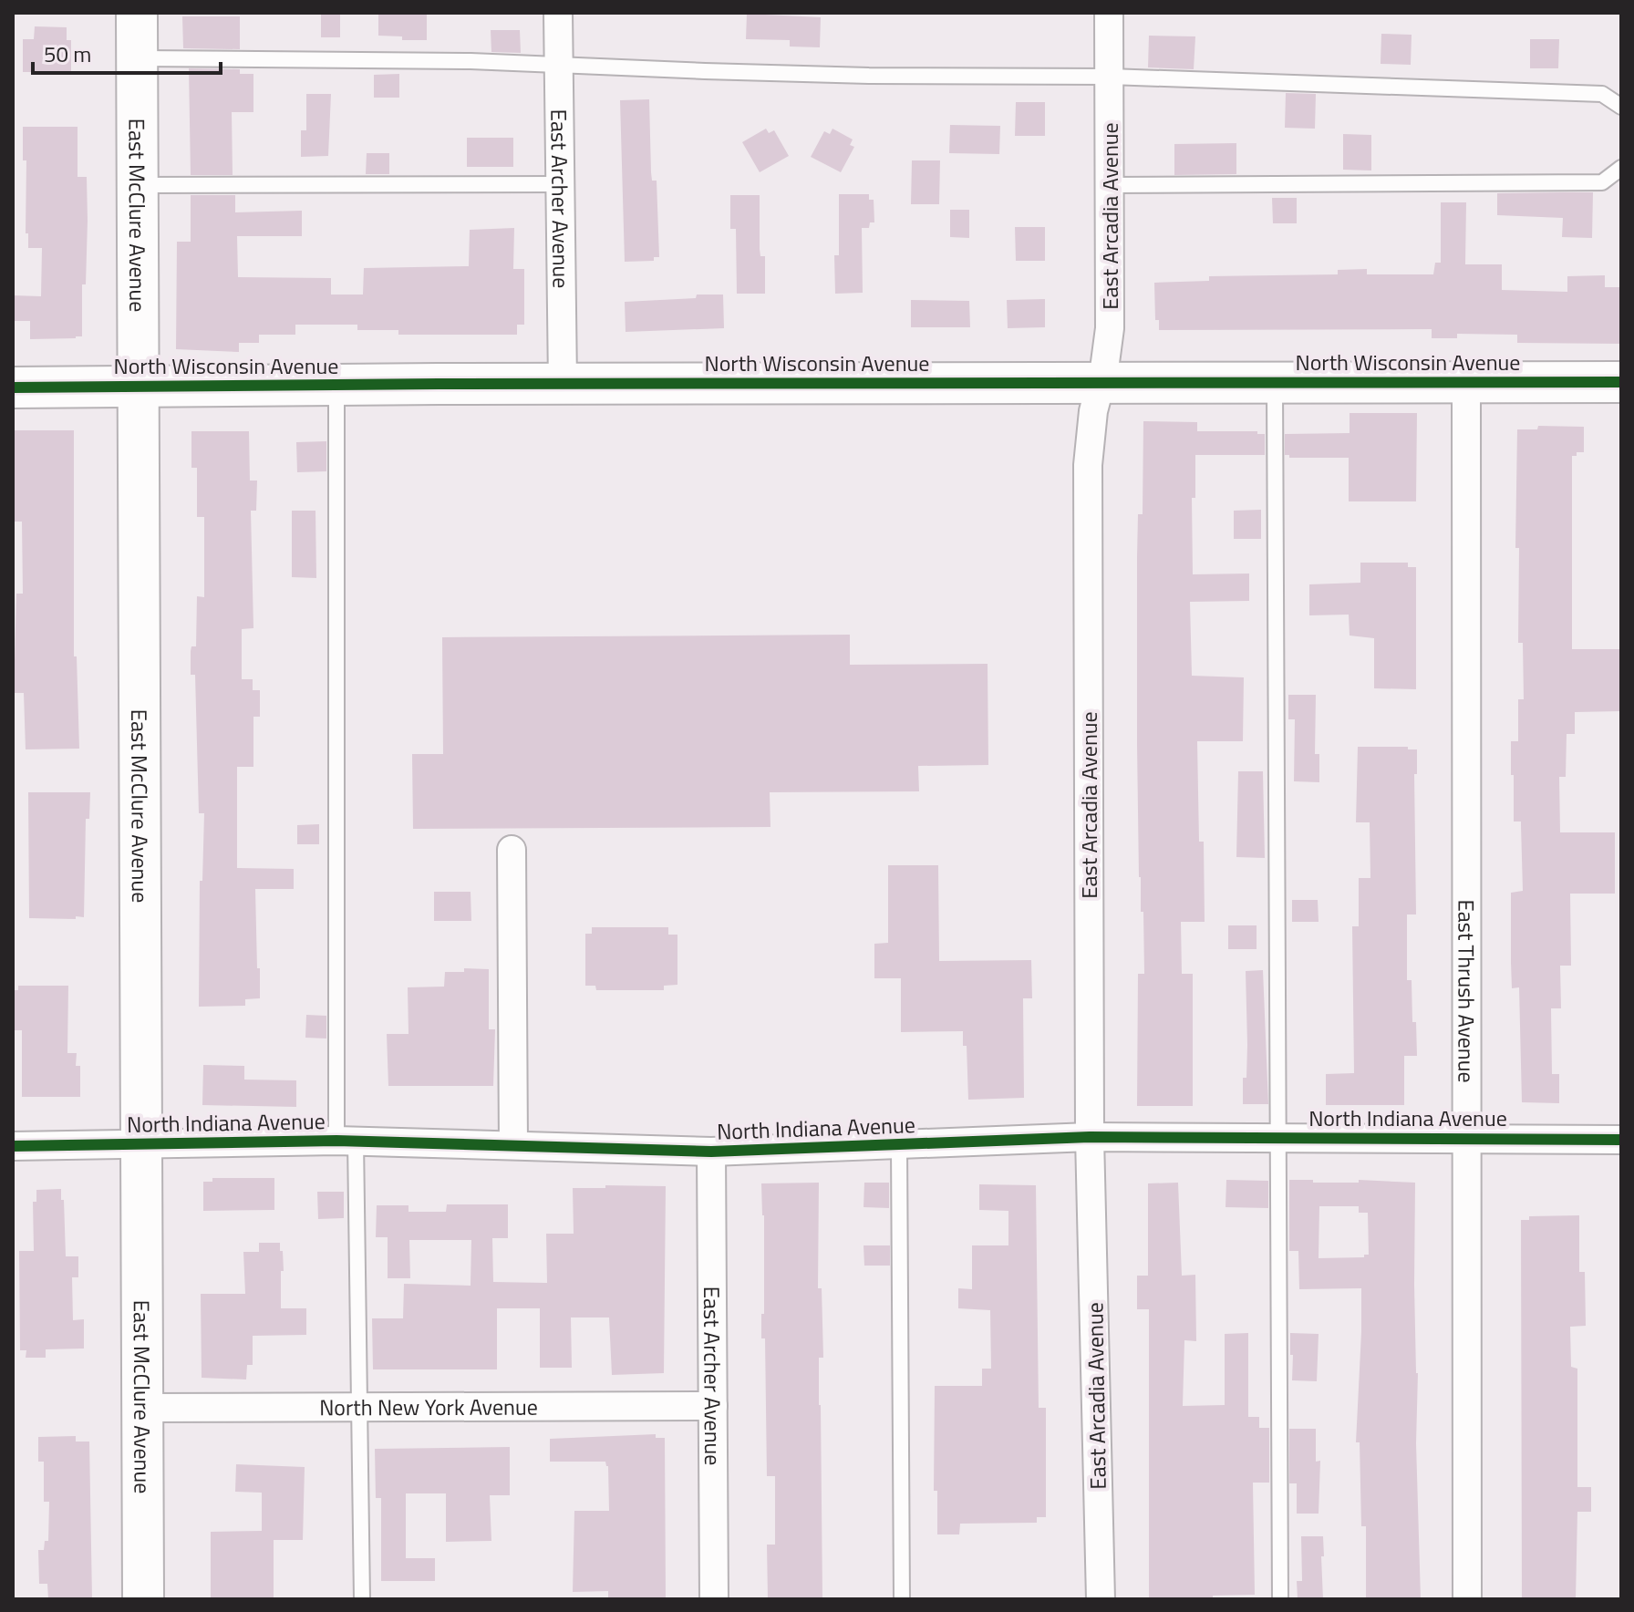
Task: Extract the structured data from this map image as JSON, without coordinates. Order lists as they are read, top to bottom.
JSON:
{
  "streets": {
    "street": [
      "East Archer Avenue",
      "East McClure Avenue",
      "East Arcadia Avenue",
      "North Wisconsin Avenue",
      "East Thrush Avenue",
      "North Indiana Avenue",
      "North New York Avenue"
    ]
  },
  "crossings": [
    ["East Archer Avenue", "North Wisconsin Avenue"],
    ["East Archer Avenue", "North Indiana Avenue"],
    ["East Archer Avenue", "North New York Avenue"],
    ["East McClure Avenue", "North Wisconsin Avenue"],
    ["East McClure Avenue", "North Indiana Avenue"],
    ["East McClure Avenue", "North New York Avenue"],
    ["East Arcadia Avenue", "North Wisconsin Avenue"],
    ["East Arcadia Avenue", "North Indiana Avenue"],
    ["North Wisconsin Avenue", "East Thrush Avenue"],
    ["East Thrush Avenue", "North Indiana Avenue"]
  ],
  "scale_bar": "50 m"
}
